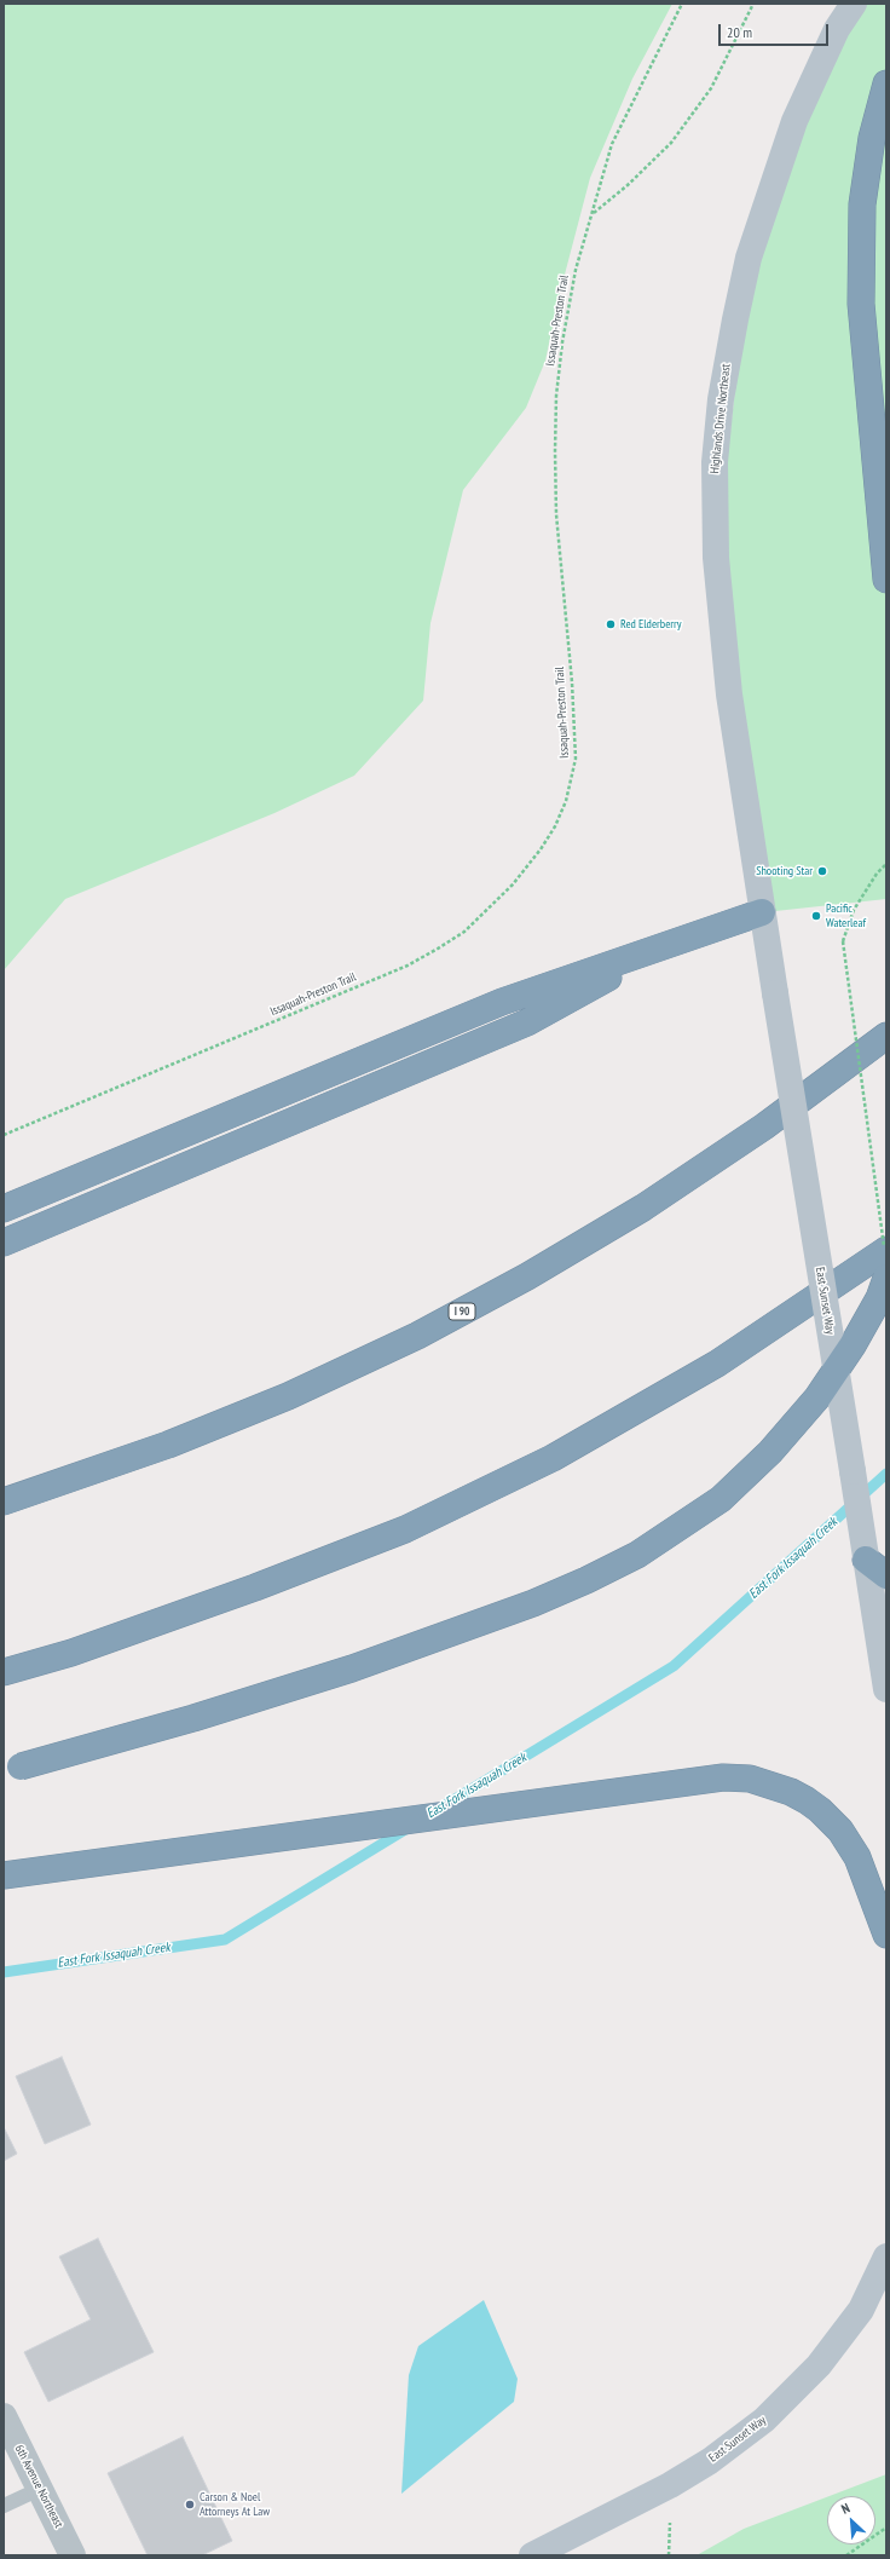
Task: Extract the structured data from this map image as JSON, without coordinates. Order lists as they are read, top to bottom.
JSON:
{
  "streets": {
    "highway": ["I 90"],
    "main road": ["Highlands Drive Northeast", "East Sunset Way"],
    "street": ["6th Avenue Northeast"],
    "path": ["Issaquah-Preston Trail"]
  },
  "crossings": [
    ["Highlands Drive Northeast", "East Sunset Way"]
  ],
  "water": ["East Fork Issaquah Creek"],
  "places": [
    "Red Elderberry",
    "Shooting Star",
    "Pacific Waterleaf",
    "Carson & Noel Attorneys At Law"
  ],
  "scale_bar": "20 m",
  "north": "top left"
}
